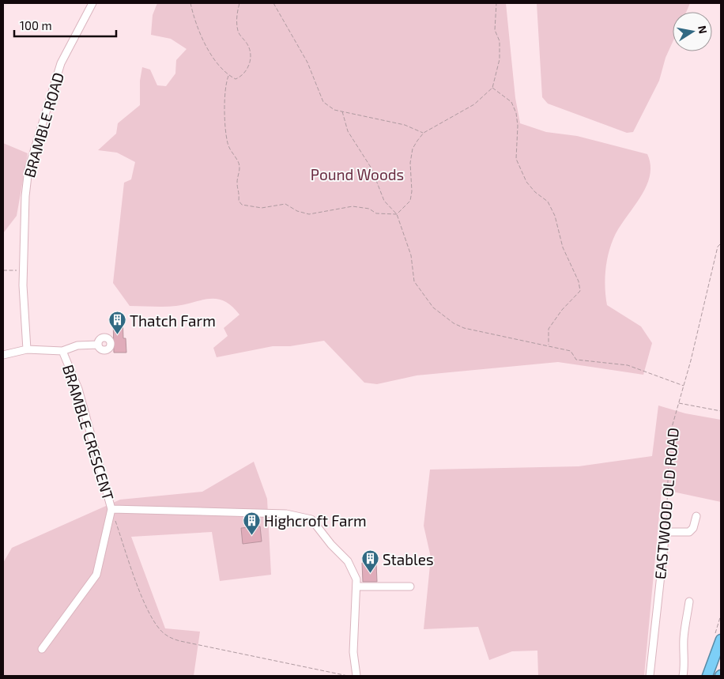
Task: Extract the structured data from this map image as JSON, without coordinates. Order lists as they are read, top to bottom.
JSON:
{
  "streets": {
    "street": ["BRAMBLE ROAD", "BRAMBLE CRESCENT", "EASTWOOD OLD ROAD"]
  },
  "crossings": [
    ["BRAMBLE ROAD", "BRAMBLE CRESCENT"]
  ],
  "parks": ["Pound Woods"],
  "places": {
    "building": ["Thatch Farm", "Highcroft Farm", "Stables"]
  },
  "scale_bar": "100 m",
  "north": "right"
}
